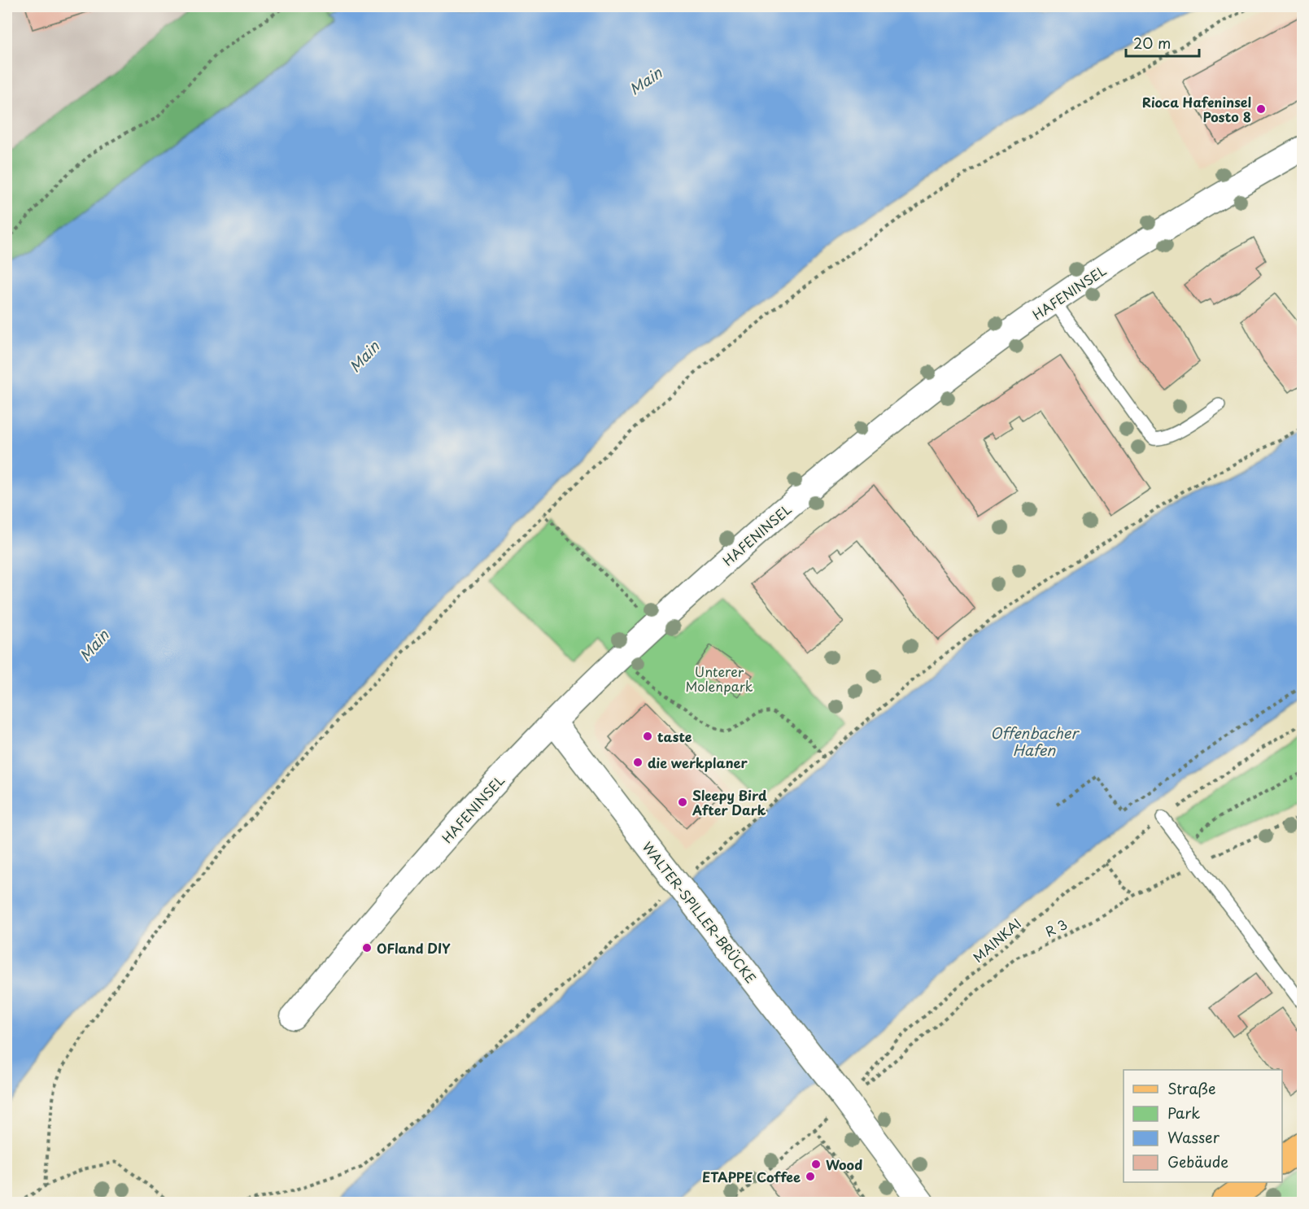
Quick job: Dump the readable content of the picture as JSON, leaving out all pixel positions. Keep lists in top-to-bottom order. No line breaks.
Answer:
{"streets":{"street":["HAFENINSEL","WALTER-SPILLER-BRÜCKE"],"path":["R 3","MAINKAI"]},"crossings":[["HAFENINSEL","WALTER-SPILLER-BRÜCKE"],["WALTER-SPILLER-BRÜCKE","R 3"],["WALTER-SPILLER-BRÜCKE","MAINKAI"],["R 3","MAINKAI"]],"water":["Main","Offenbacher Hafen"],"parks":["Unterer Molenpark"],"places":["Rioca Hafeninsel Posto 8","taste","die werkplaner","Sleepy Bird After Dark","OFland DIY","Wood","ETAPPE Coffee"],"legend":["Straße","Park","Wasser","Gebäude"],"scale_bar":"20 m"}
